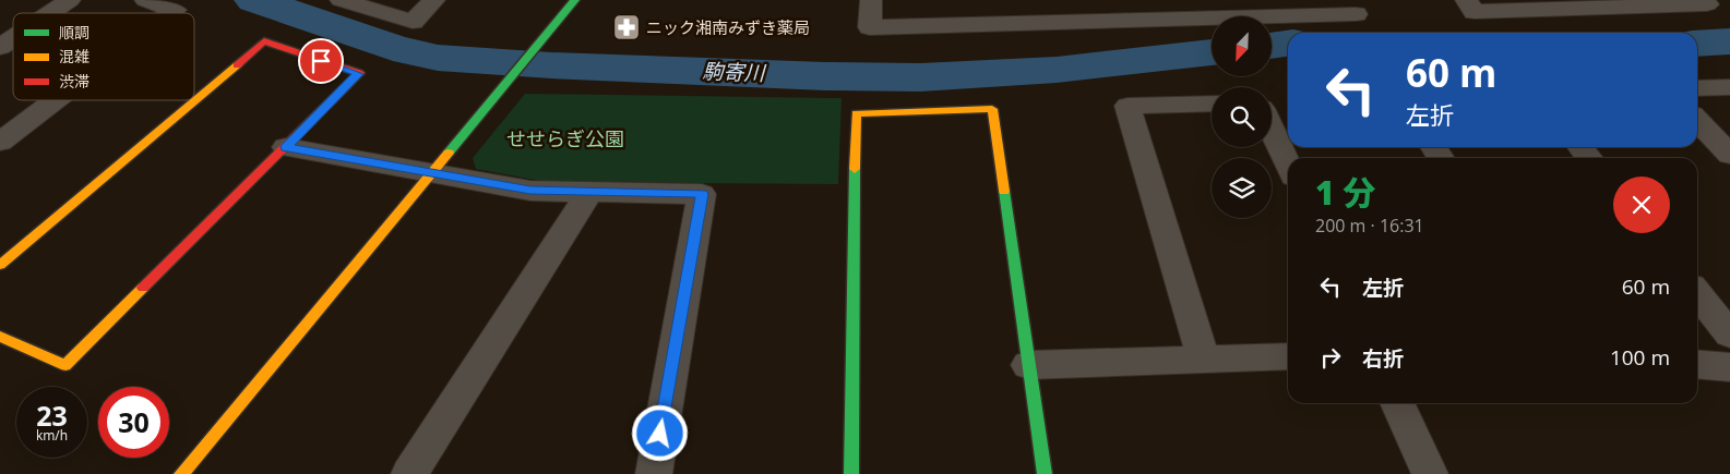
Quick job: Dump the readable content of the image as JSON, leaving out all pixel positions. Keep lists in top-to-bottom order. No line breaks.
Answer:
{"water":["駒寄川"],"parks":["せせらぎ公園"],"places":{"pharmacy":["ニック湘南みずき薬局"]},"legend":["順調","混雑","渋滞"],"north":"bottom left","page":{"turn":["60 m","左折"],"heading":["1 分","200 m · 16:31"],"list":[{"name":"左折","value":"60 m"},{"name":"右折","value":"100 m"}],"speed":"23 km/h","limit":"30"}}
